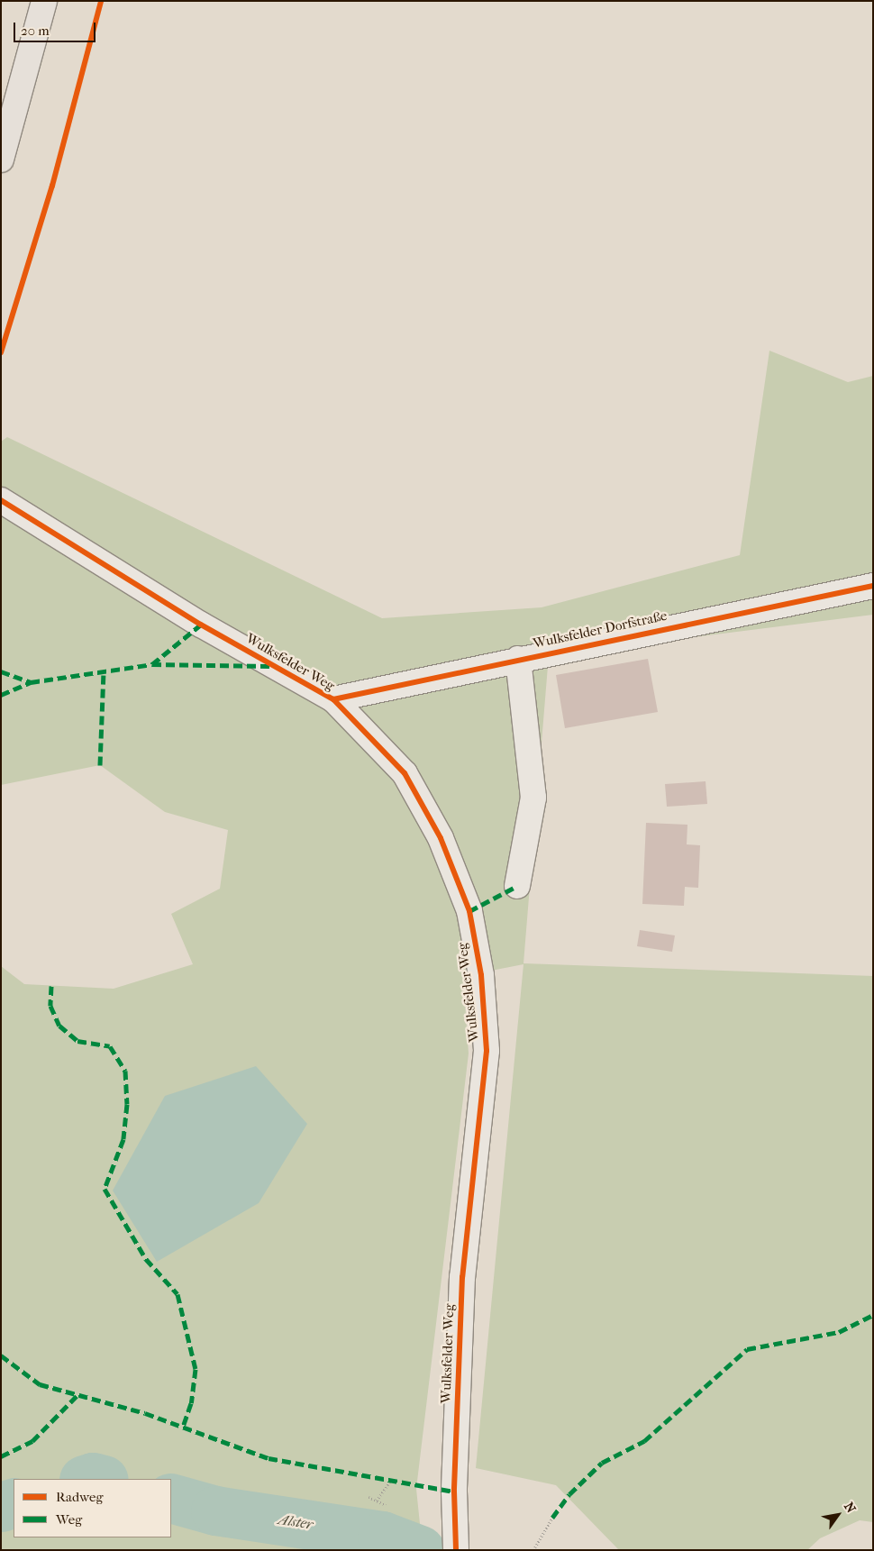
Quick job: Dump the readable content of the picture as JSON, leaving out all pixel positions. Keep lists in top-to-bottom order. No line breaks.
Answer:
{"streets":{"street":["Wulksfelder Dorfstraße","Wulksfelder Weg"]},"crossings":[["Wulksfelder Dorfstraße","Wulksfelder Weg"]],"water":["Alster"],"legend":["Radweg","Weg"],"scale_bar":"20 m","north":"top right"}
